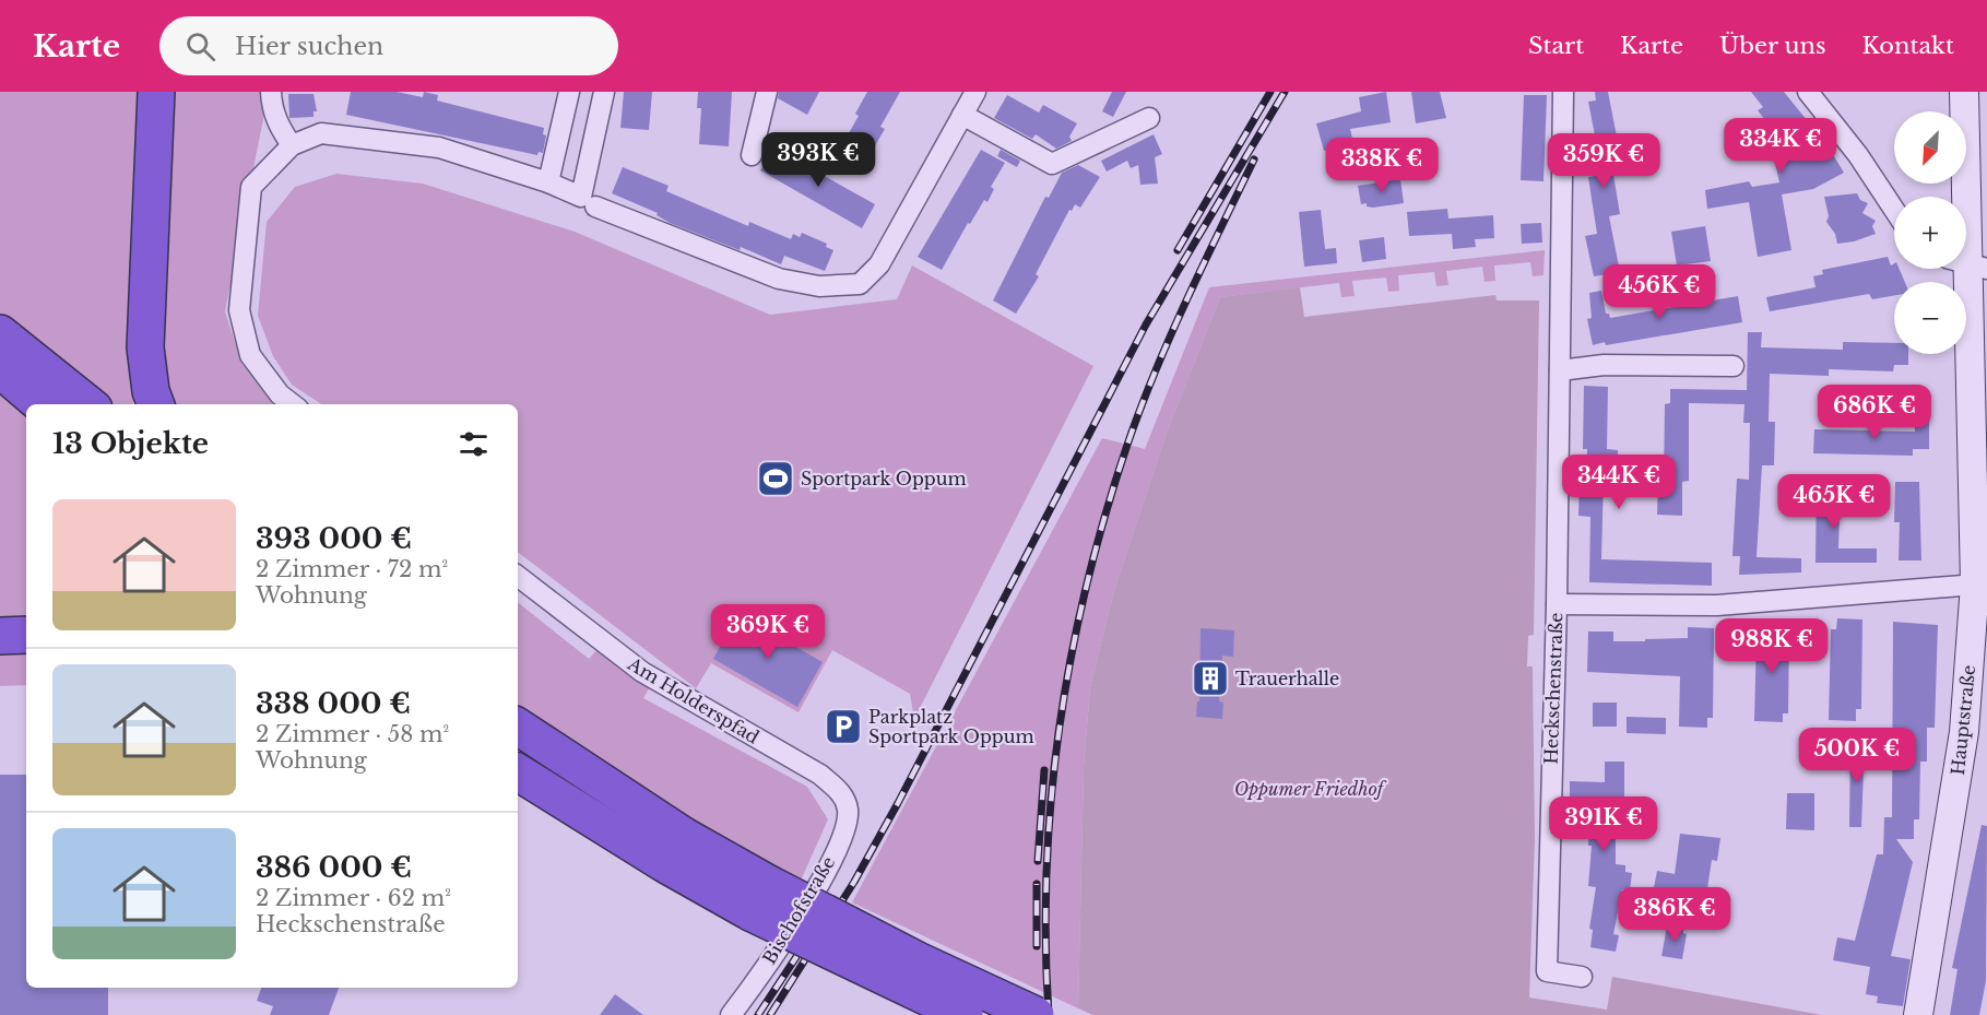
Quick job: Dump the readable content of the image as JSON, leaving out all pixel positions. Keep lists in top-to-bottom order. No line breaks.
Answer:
{"streets":{"main road":["Hauptstraße"],"street":["Heckschenstraße","Am Holderspfad","Bischofstraße"]},"crossings":[["Am Holderspfad","Bischofstraße"]],"parks":["Oppumer Friedhof"],"places":{"sports":["Sportpark Oppum"],"building":["Trauerhalle"],"parking":["Parkplatz Sportpark Oppum"]},"north":"bottom left","page":{"header":"Karte","search":"Hier suchen","nav":["Start","Karte","Über uns","Kontakt"],"map_buttons":["+","−"],"price":["334K €","393K €","359K €","338K €","456K €","686K €","344K €","465K €","369K €","988K €","500K €","391K €","386K €"],"heading":"13 Objekte","list":[{"name":"393 000 €","note":"2 Zimmer · 72 m² · Wohnung"},{"name":"338 000 €","note":"2 Zimmer · 58 m² · Wohnung"},{"name":"386 000 €","note":"2 Zimmer · 62 m² · Heckschenstraße"}]}}
